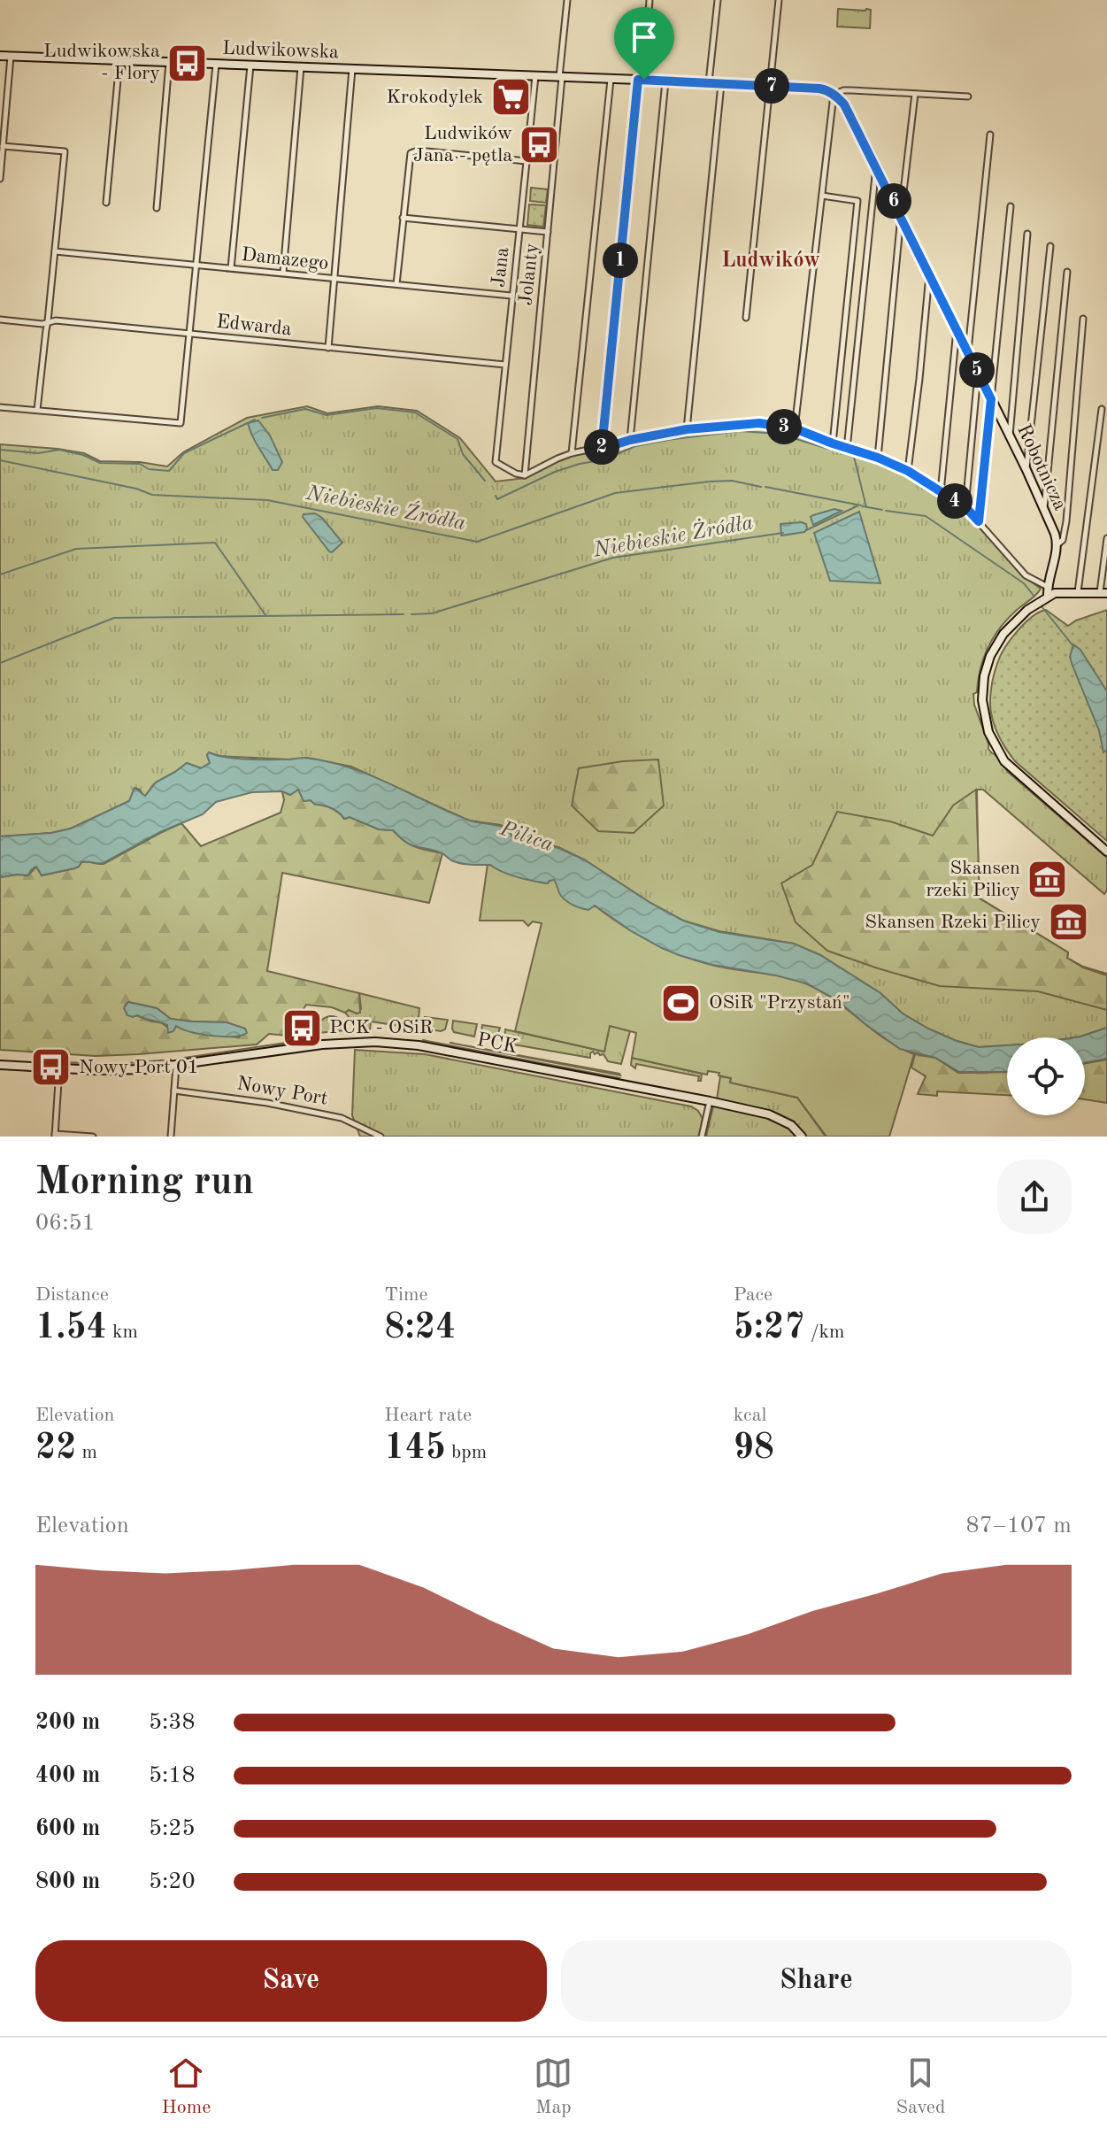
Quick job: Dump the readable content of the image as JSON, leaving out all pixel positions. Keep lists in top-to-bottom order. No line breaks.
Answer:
{"streets":{"street":["Ludwikowska","Damazego","Jana","Jolanty","Edwarda","Robotnicza","PCK","Nowy Port"]},"crossings":[["Ludwikowska","Jana"],["Ludwikowska","Jolanty"],["Ludwikowska","Robotnicza"],["Damazego","Jana"],["Jana","Jolanty"],["Jana","Edwarda"]],"districts":["Ludwików"],"water":["Niebieskie Źródła","Niebieskie Żródła","Pilica"],"places":{"bus stop":["Ludwikowska - Flory","Ludwików Jana - pętla","PCK - OSiR","Nowy Port 01"],"supermarket":["Krokodylek"],"museum":["Skansen rzeki Pilicy","Skansen Rzeki Pilicy"],"sports":["OSiR \"Przystań\""]},"page":{"pins":["7","6","1","5","3","2","4"],"heading":["Morning run","06:51"],"stats":[["Distance","1.54 km"],["Time","8:24"],["Pace","5:27 /km"],["Elevation","22 m"],["Heart rate","145 bpm"],["kcal","98"]],"chart":["Elevation","87–107 m"],"list":[{"name":"200 m","note":"5:38"},{"name":"400 m","note":"5:18"},{"name":"600 m","note":"5:25"},{"name":"800 m","note":"5:20"}],"buttons":["Save","Share"],"tabs":["Home","Map","Saved"]}}
